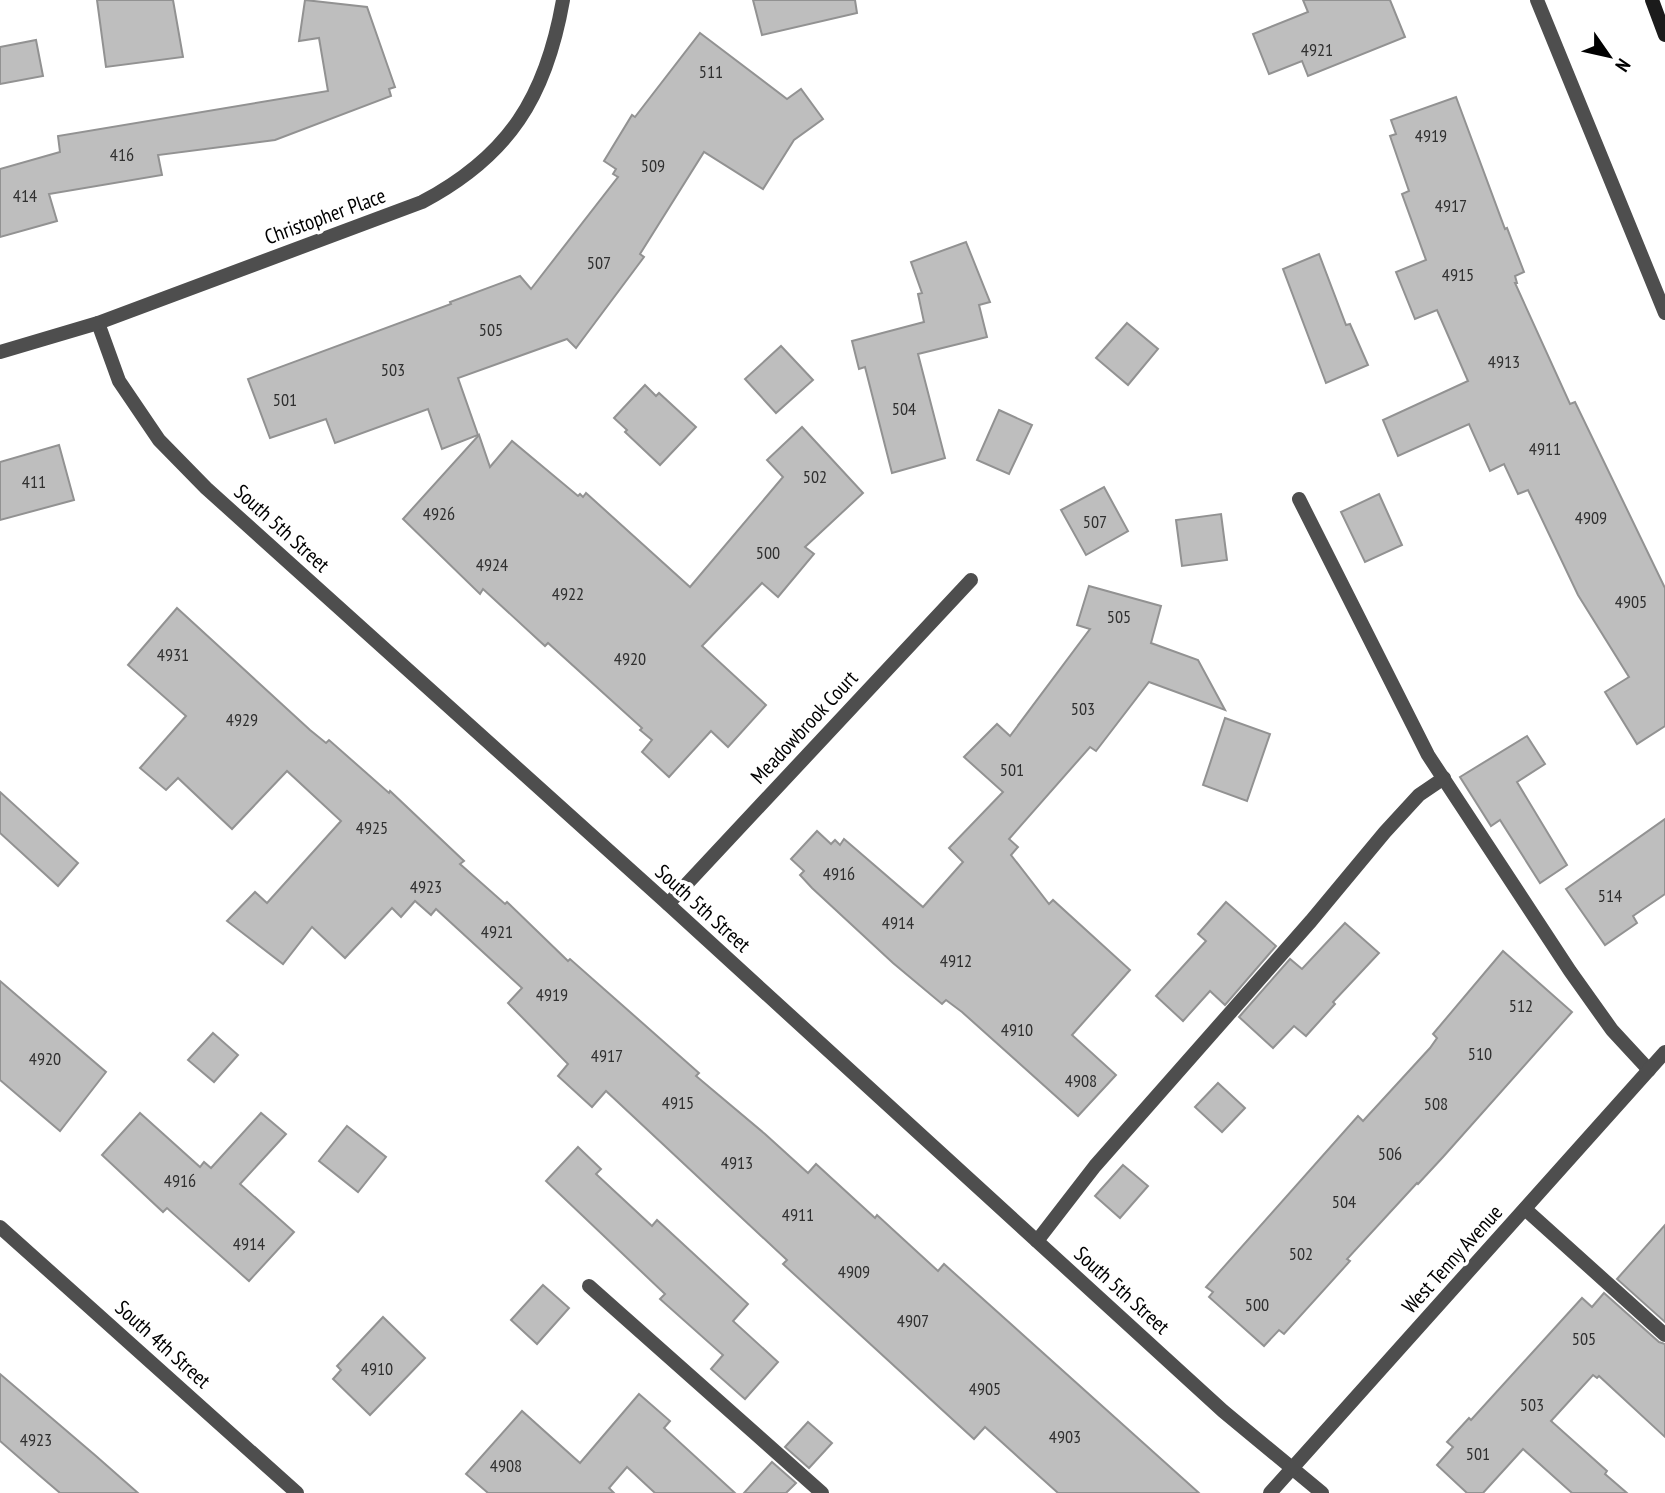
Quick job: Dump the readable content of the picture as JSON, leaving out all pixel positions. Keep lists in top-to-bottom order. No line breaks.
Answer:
{"streets":{"street":["Christopher Place","South 5th Street","Meadowbrook Court","West Tenny Avenue","South 4th Street"]},"crossings":[["Christopher Place","South 5th Street"],["South 5th Street","Meadowbrook Court"],["South 5th Street","West Tenny Avenue"]],"house_numbers":["4921","511","4919","416","509","414","4917","507","4915","505","4913","503","501","504","4911","502","411","4926","4909","507","500","4924","4922","4905","505","4931","4920","503","4929","501","4925","4916","4923","514","4914","4921","4912","4919","512","4910","510","4917","4920","4908","4915","508","506","4913","4916","504","4911","4914","502","4909","500","4907","505","4910","4905","503","4903","4923","501","4908"],"north":"bottom right"}
